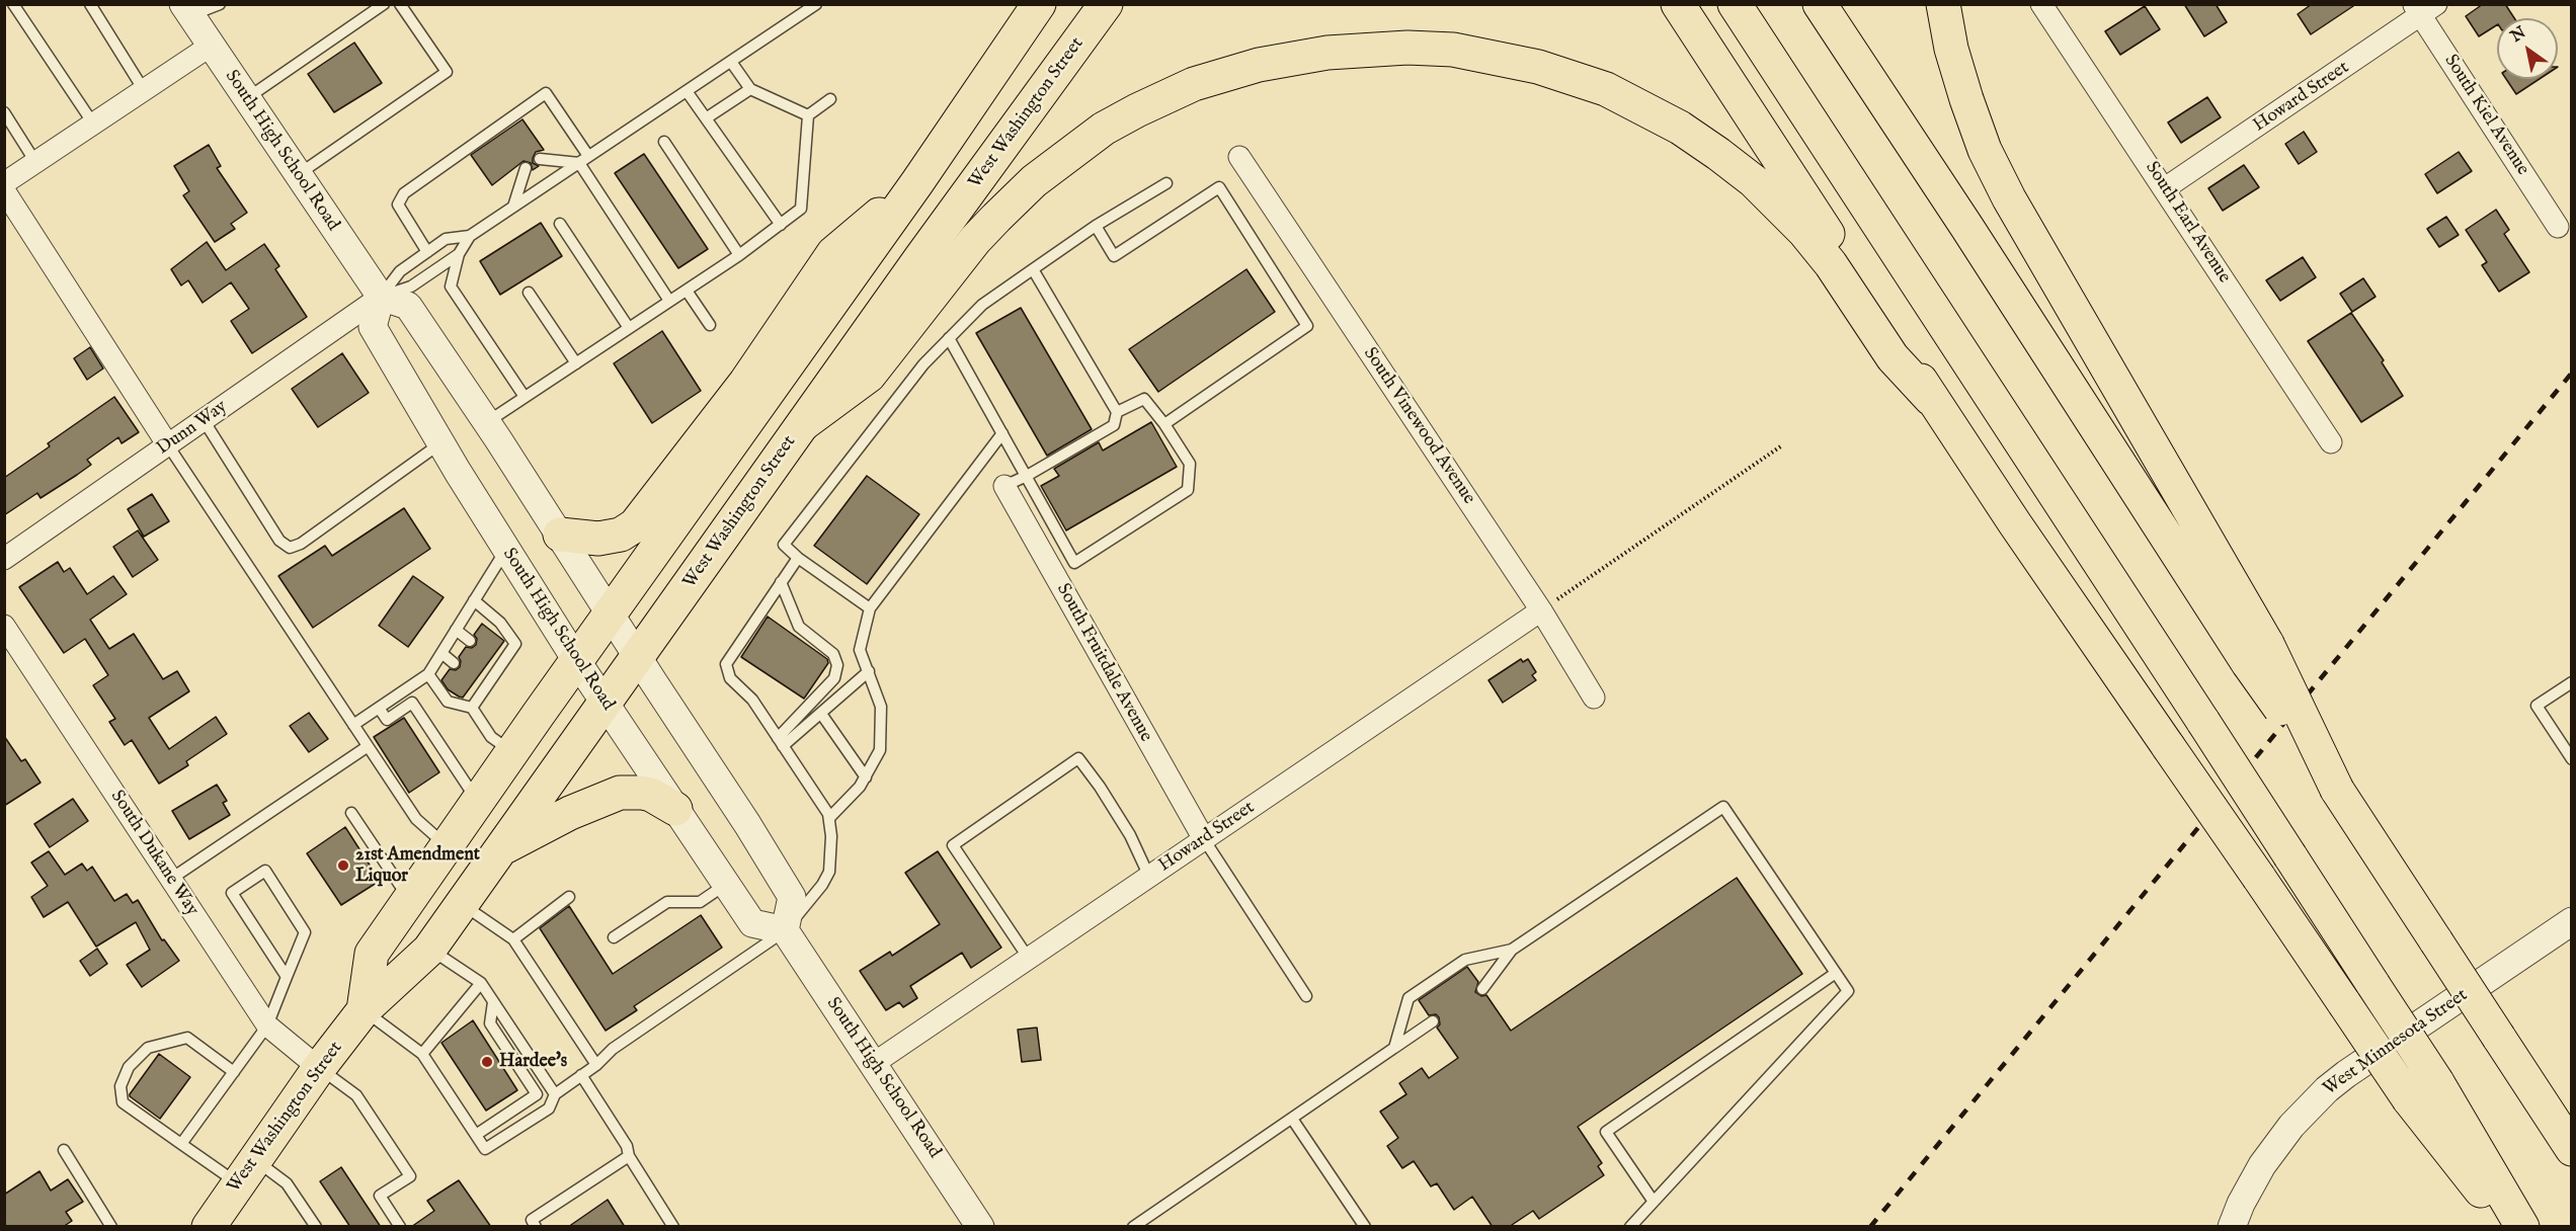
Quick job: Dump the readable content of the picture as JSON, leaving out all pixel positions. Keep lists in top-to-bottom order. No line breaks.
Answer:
{"streets":{"main road":["West Washington Street"],"street":["Howard Street","South Kiel Avenue","South High School Road","South Earl Avenue","South Vinewood Avenue","Dunn Way","South Fruitdale Avenue","South Dukane Way","West Minnesota Street"]},"crossings":[["Howard Street","South Kiel Avenue"],["Howard Street","South High School Road"],["Howard Street","South Earl Avenue"],["Howard Street","South Vinewood Avenue"],["Howard Street","South Fruitdale Avenue"],["West Washington Street","South High School Road"],["West Washington Street","South Dukane Way"],["South High School Road","Dunn Way"]],"places":["21st Amendment Liquor","Hardee's"],"north":"top left"}
